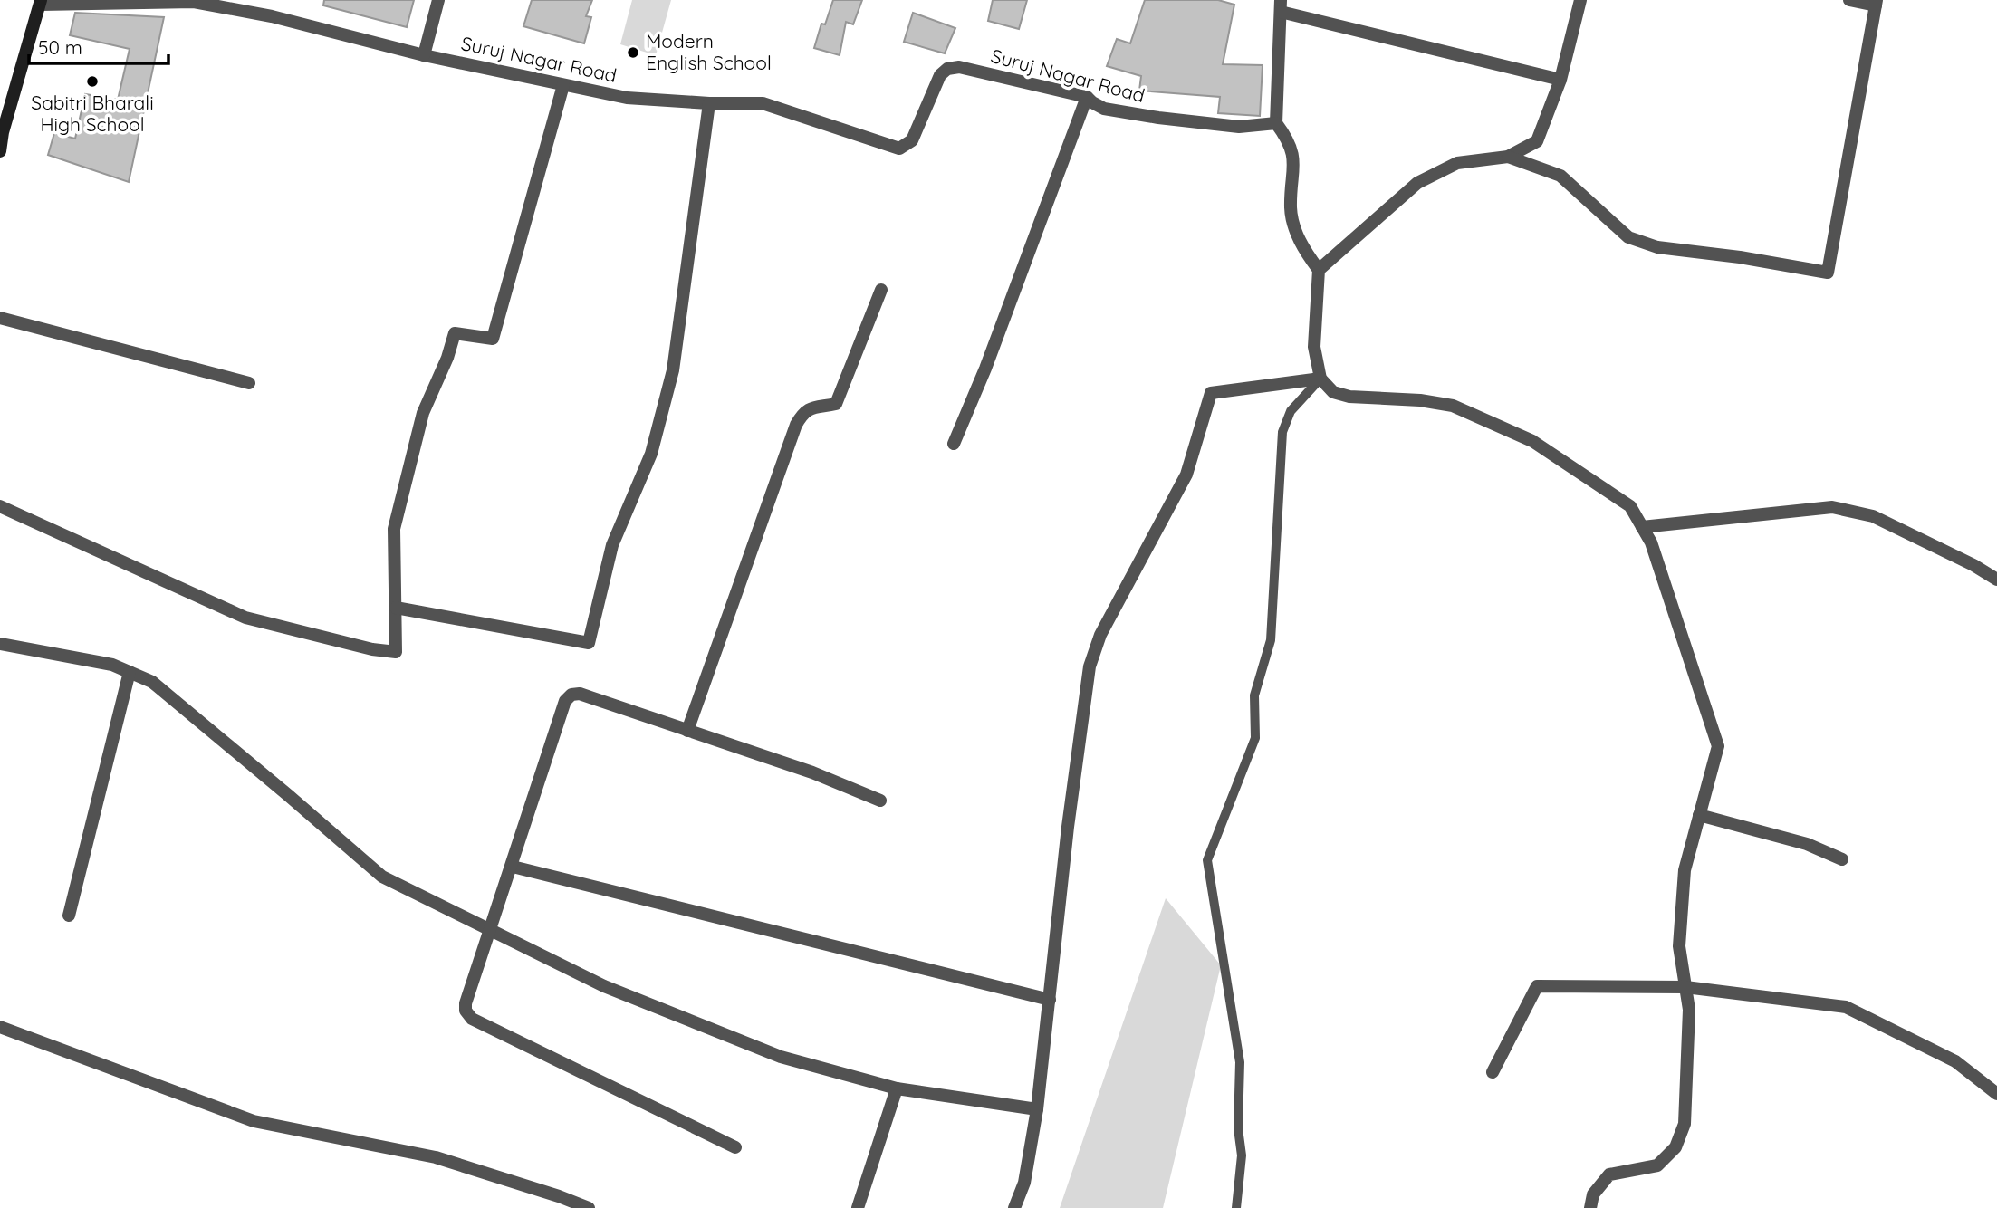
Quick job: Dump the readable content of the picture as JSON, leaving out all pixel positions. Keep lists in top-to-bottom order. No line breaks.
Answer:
{"streets":{"street":["Suruj Nagar Road"]},"places":["Modern English School","Sabitri Bharali High School"],"scale_bar":"50 m"}
